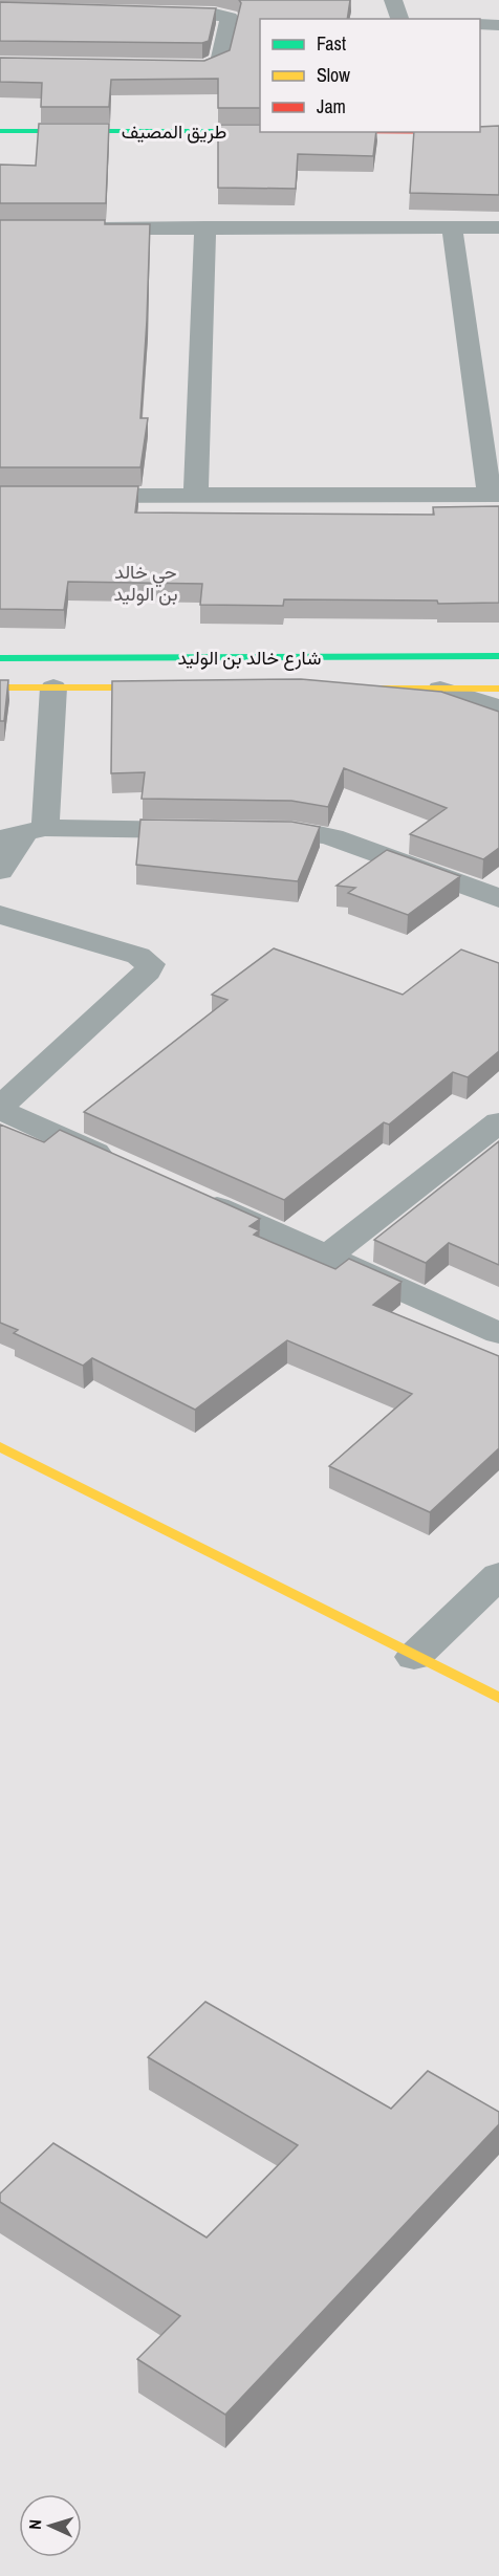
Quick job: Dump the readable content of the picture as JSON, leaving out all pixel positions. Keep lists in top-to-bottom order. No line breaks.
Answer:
{"streets":{"street":["طريق المصيف","شارع خالد بن الوليد"]},"districts":["حي خالد بن الوليد"],"legend":["Fast","Slow","Jam"],"north":"left"}
